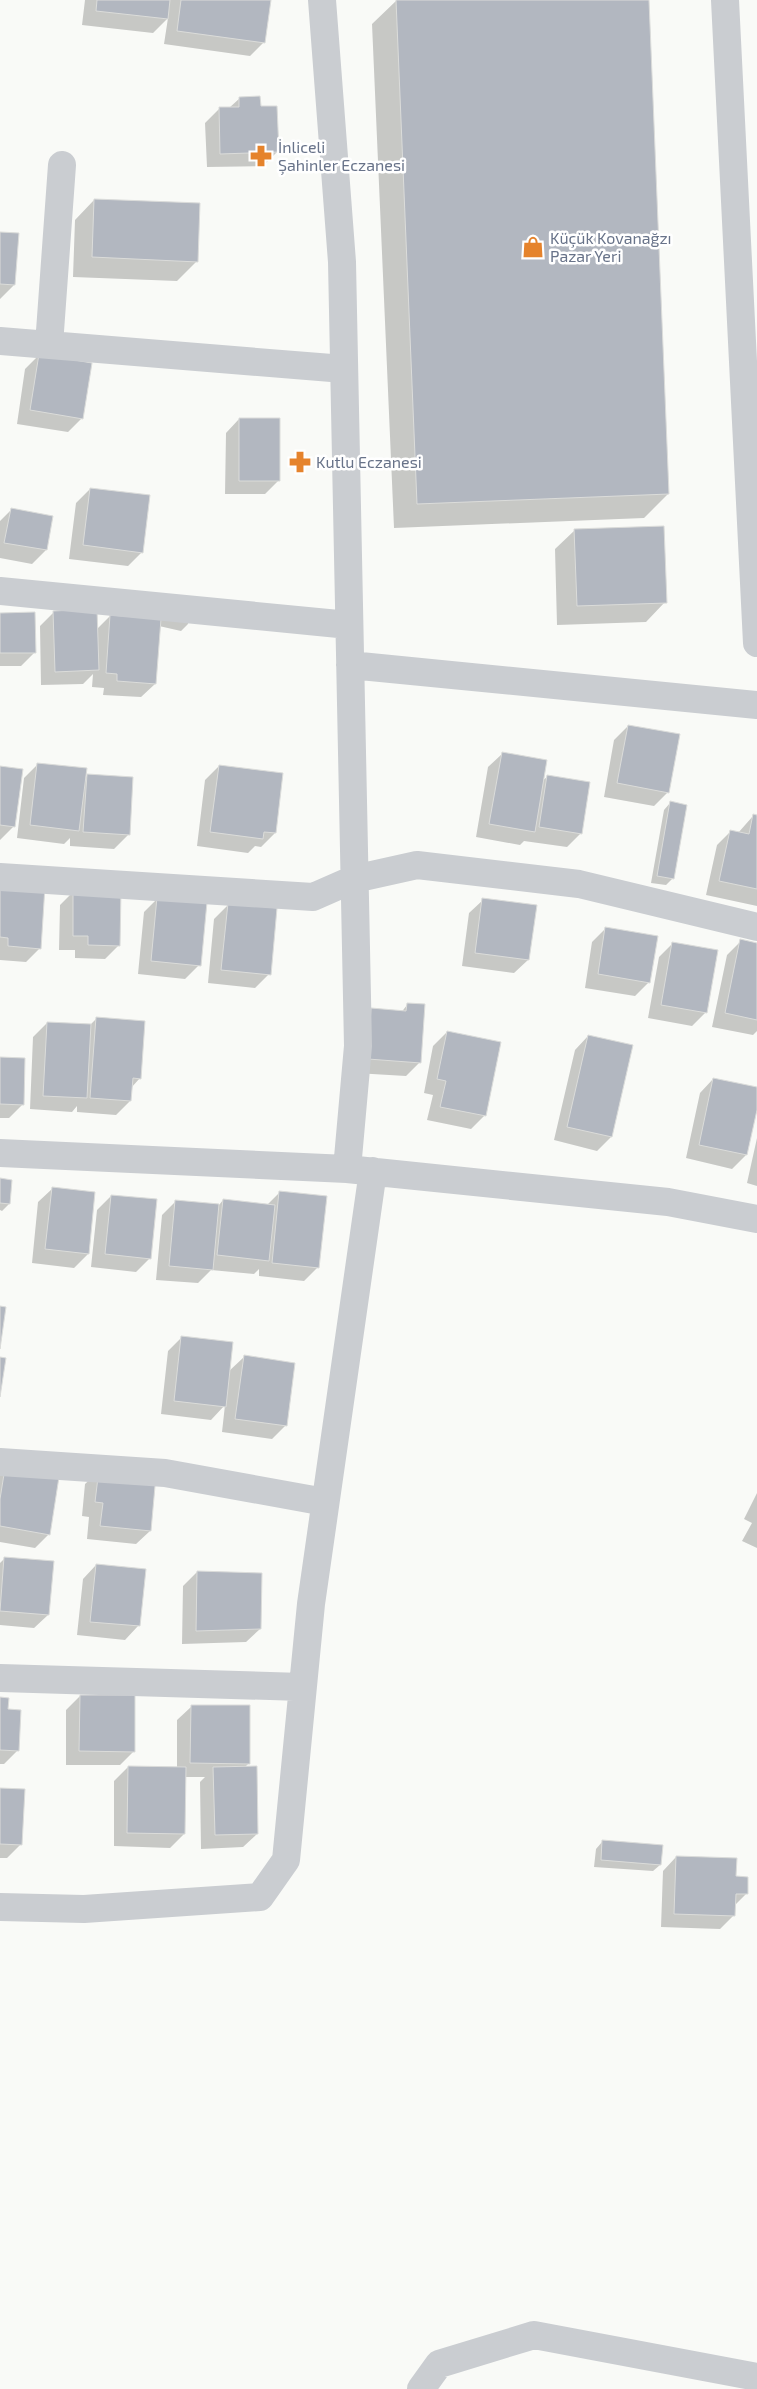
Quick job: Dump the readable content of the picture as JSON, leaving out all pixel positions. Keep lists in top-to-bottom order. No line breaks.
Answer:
{"places":{"pharmacy":["İnliceli Şahinler Eczanesi","Kutlu Eczanesi"],"shop":["Küçük Kovanağzı Pazar Yeri"]}}
